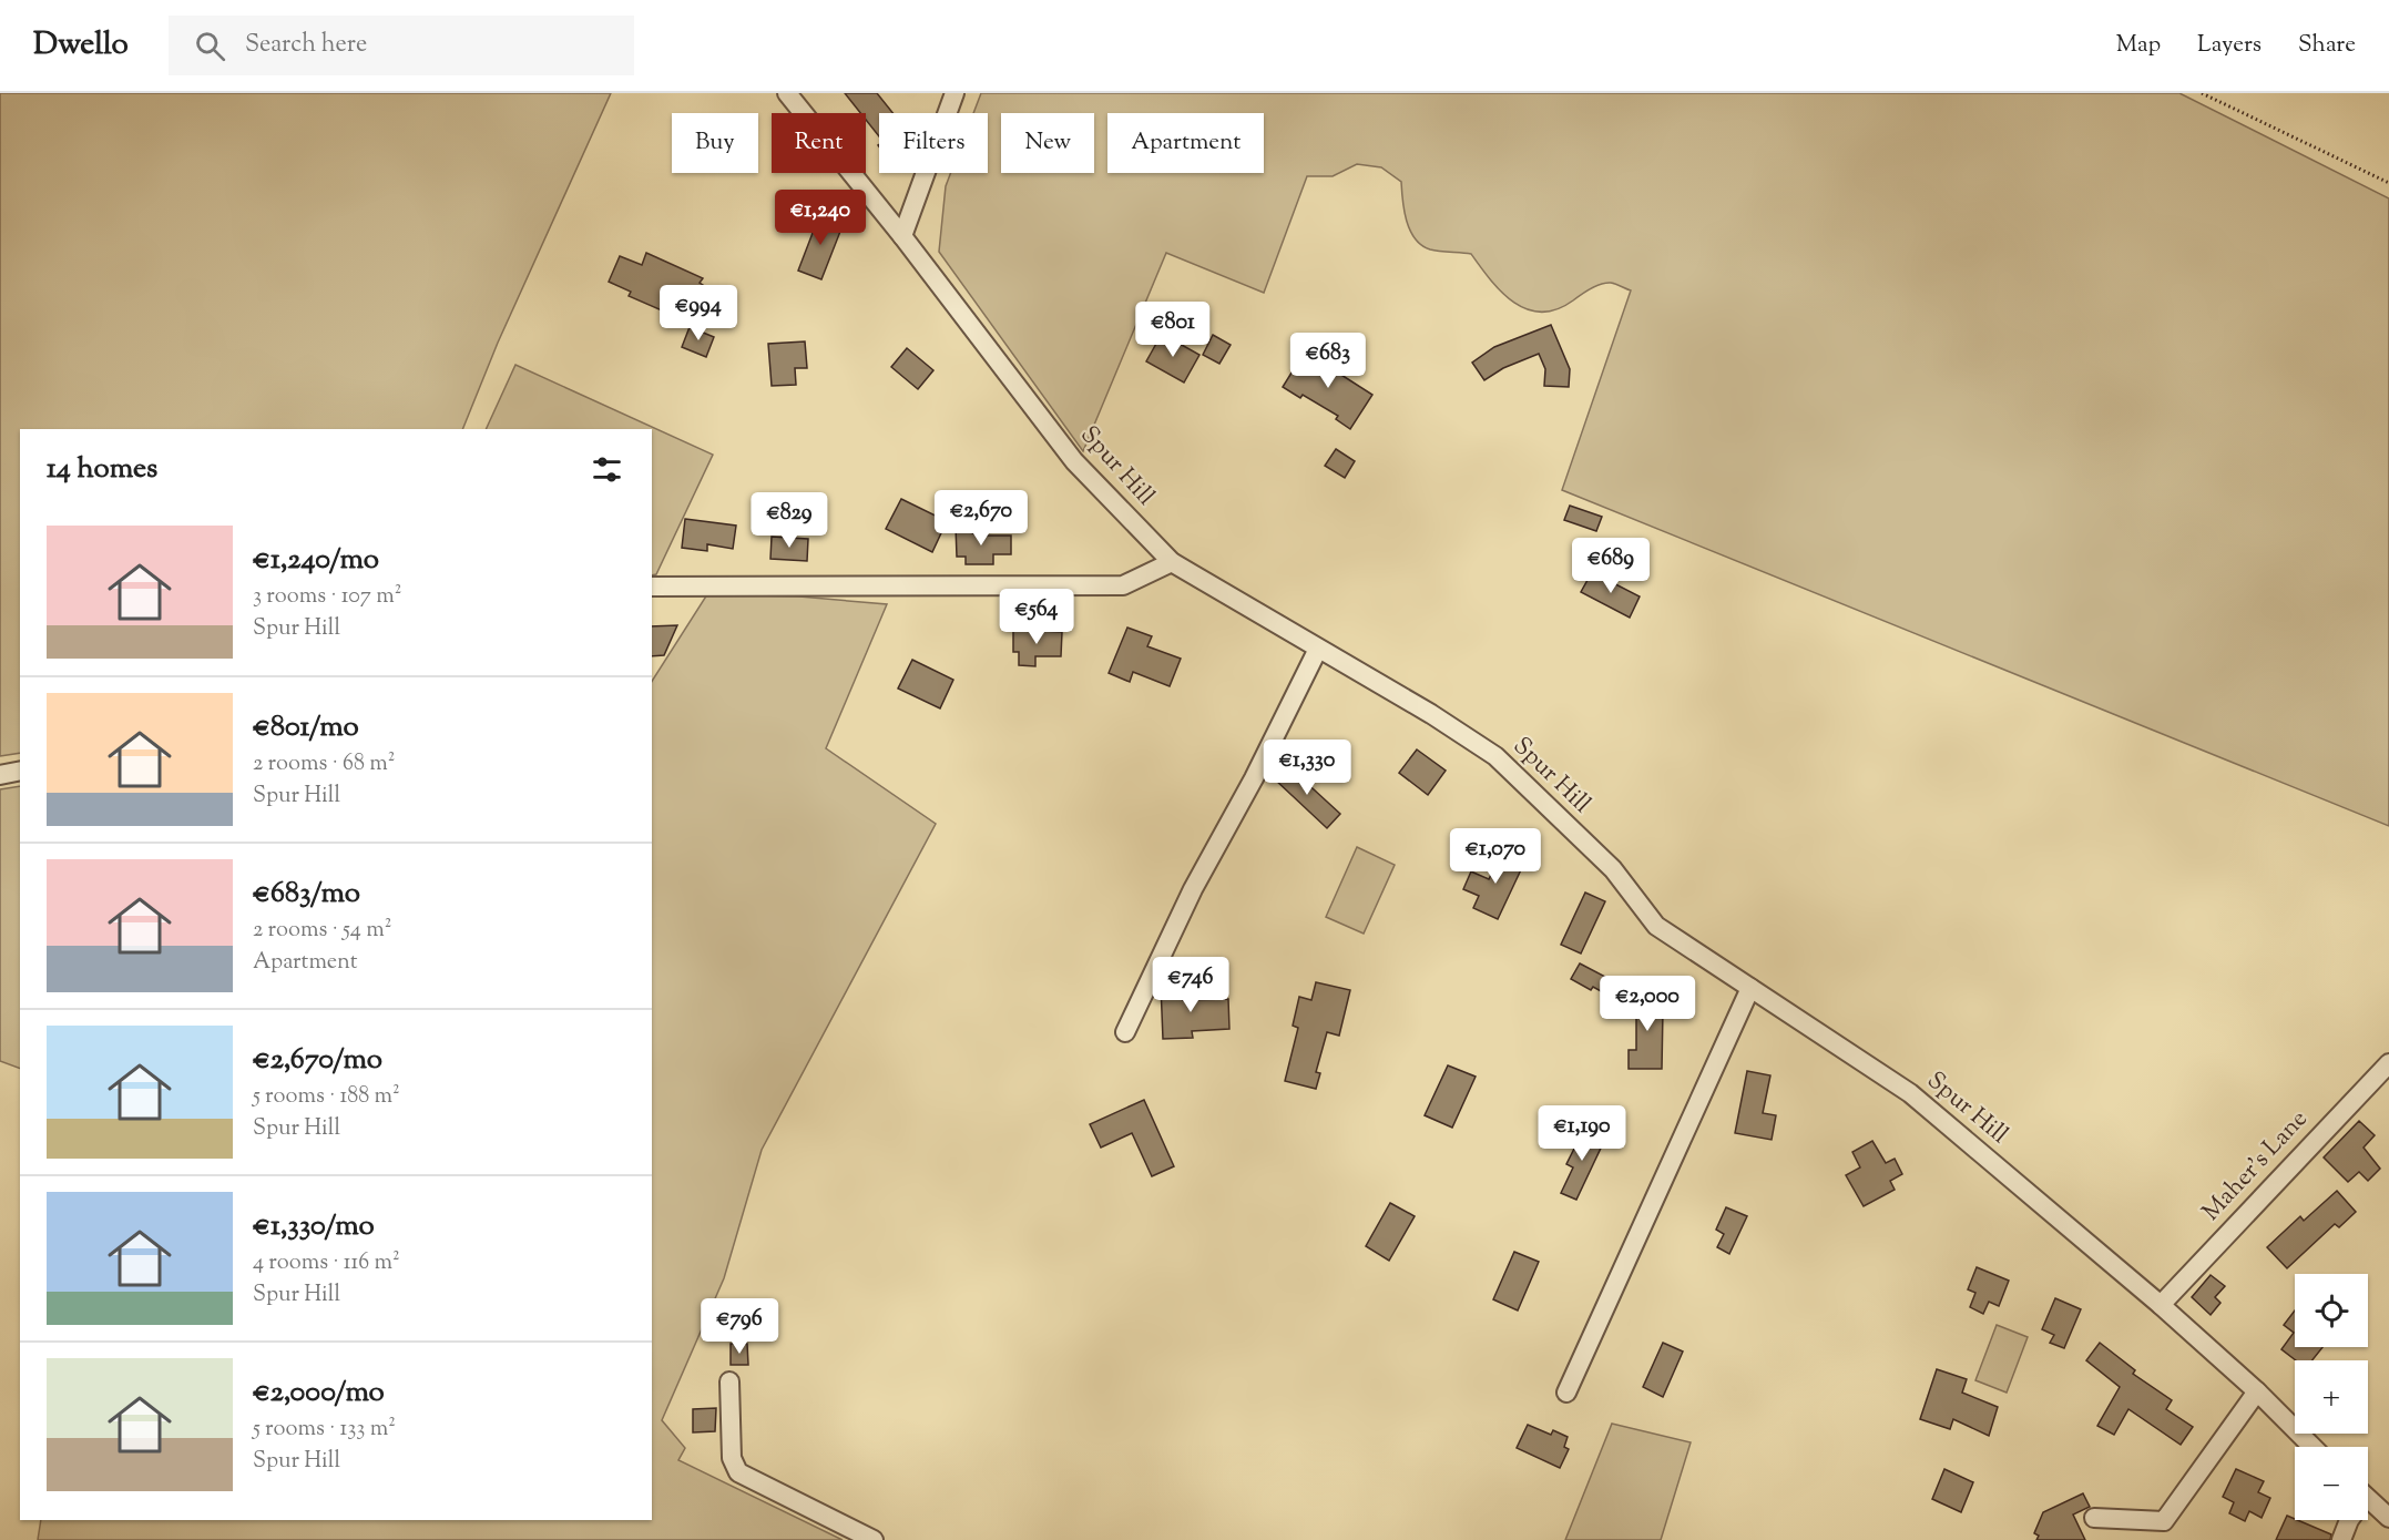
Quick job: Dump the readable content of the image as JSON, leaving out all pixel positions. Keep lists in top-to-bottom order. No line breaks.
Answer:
{"streets":{"street":["Spur Hill","Maher's Lane"]},"crossings":[["Spur Hill","Maher's Lane"]],"page":{"header":"Dwello","search":"Search here","nav":["Map","Layers","Share"],"chip":["Buy","Rent","Filters","New","Apartment"],"price":["€1,240","€994","€801","€683","€2,670","€829","€689","€564","€1,330","€1,070","€746","€2,000","€1,190","€796"],"heading":"14 homes","list":[{"name":"€1,240/mo","note":"3 rooms · 107 m² · Spur Hill"},{"name":"€801/mo","note":"2 rooms · 68 m² · Spur Hill"},{"name":"€683/mo","note":"2 rooms · 54 m² · Apartment"},{"name":"€2,670/mo","note":"5 rooms · 188 m² · Spur Hill"},{"name":"€1,330/mo","note":"4 rooms · 116 m² · Spur Hill"},{"name":"€2,000/mo","note":"5 rooms · 133 m² · Spur Hill"}],"map_buttons":["+","−"]}}
